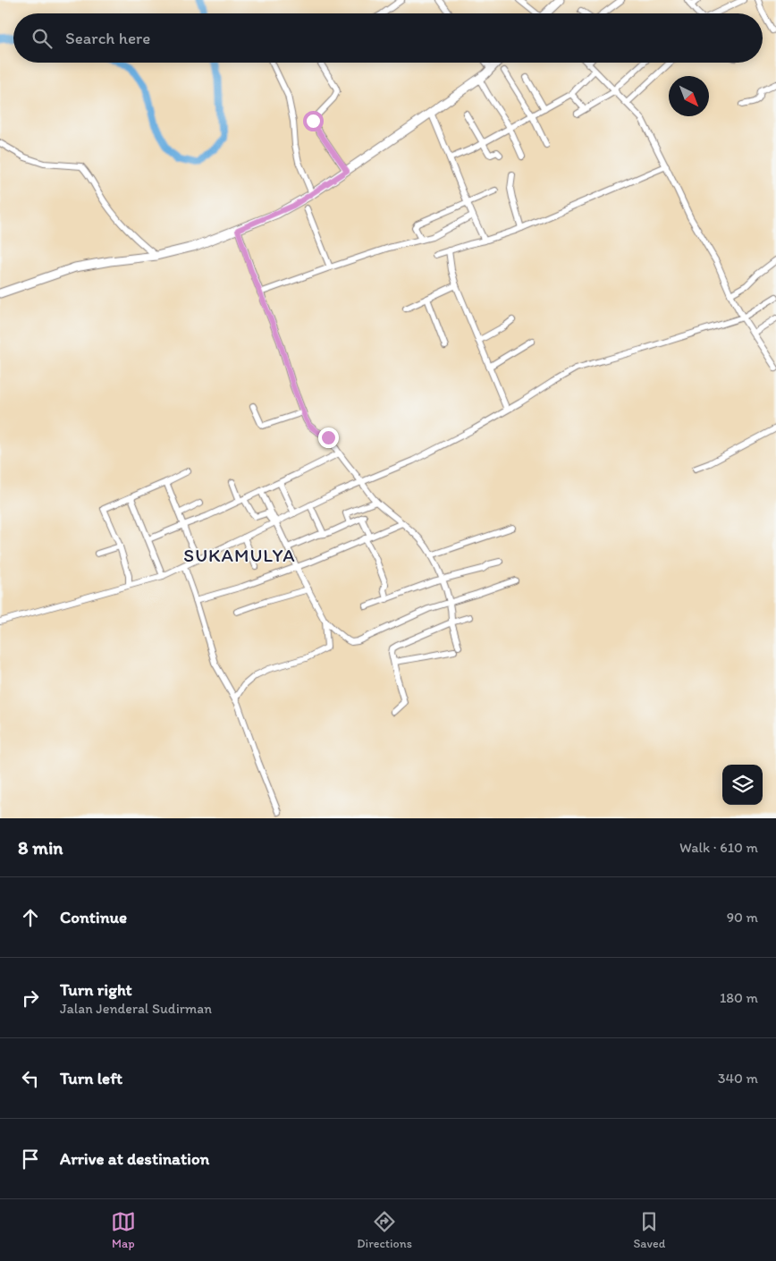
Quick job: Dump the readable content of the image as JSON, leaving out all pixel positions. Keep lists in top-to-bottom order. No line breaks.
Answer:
{"districts":["SUKAMULYA"],"north":"bottom right","page":{"search":"Search here","heading":["8 min","Walk · 610 m"],"list":[["Continue","90 m"],["Turn right","Jalan Jenderal Sudirman","180 m"],["Turn left","340 m"],"Arrive at destination"],"nav":["Map","Directions","Saved"]}}
